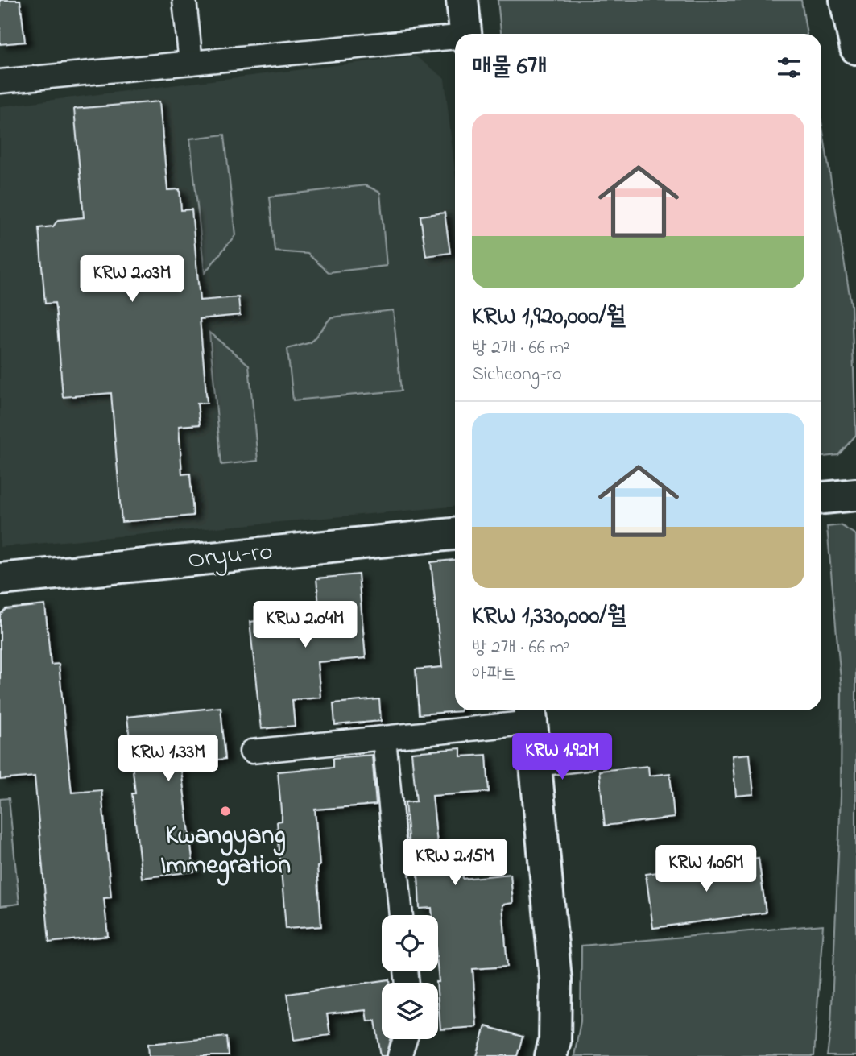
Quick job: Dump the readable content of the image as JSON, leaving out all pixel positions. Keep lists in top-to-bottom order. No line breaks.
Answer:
{"streets":{"street":["Oryu-ro"]},"places":["Kwangyang Immegration"],"page":{"heading":"매물 6개","list":[{"name":"KRW 1,920,000/월","note":"방 2개 · 66 m² · Sicheong-ro"},{"name":"KRW 1,330,000/월","note":"방 2개 · 66 m² · 아파트"}],"price":["KRW 2.03M","KRW 2.04M","KRW 1.92M","KRW 1.33M","KRW 2.15M","KRW 1.06M"]}}
